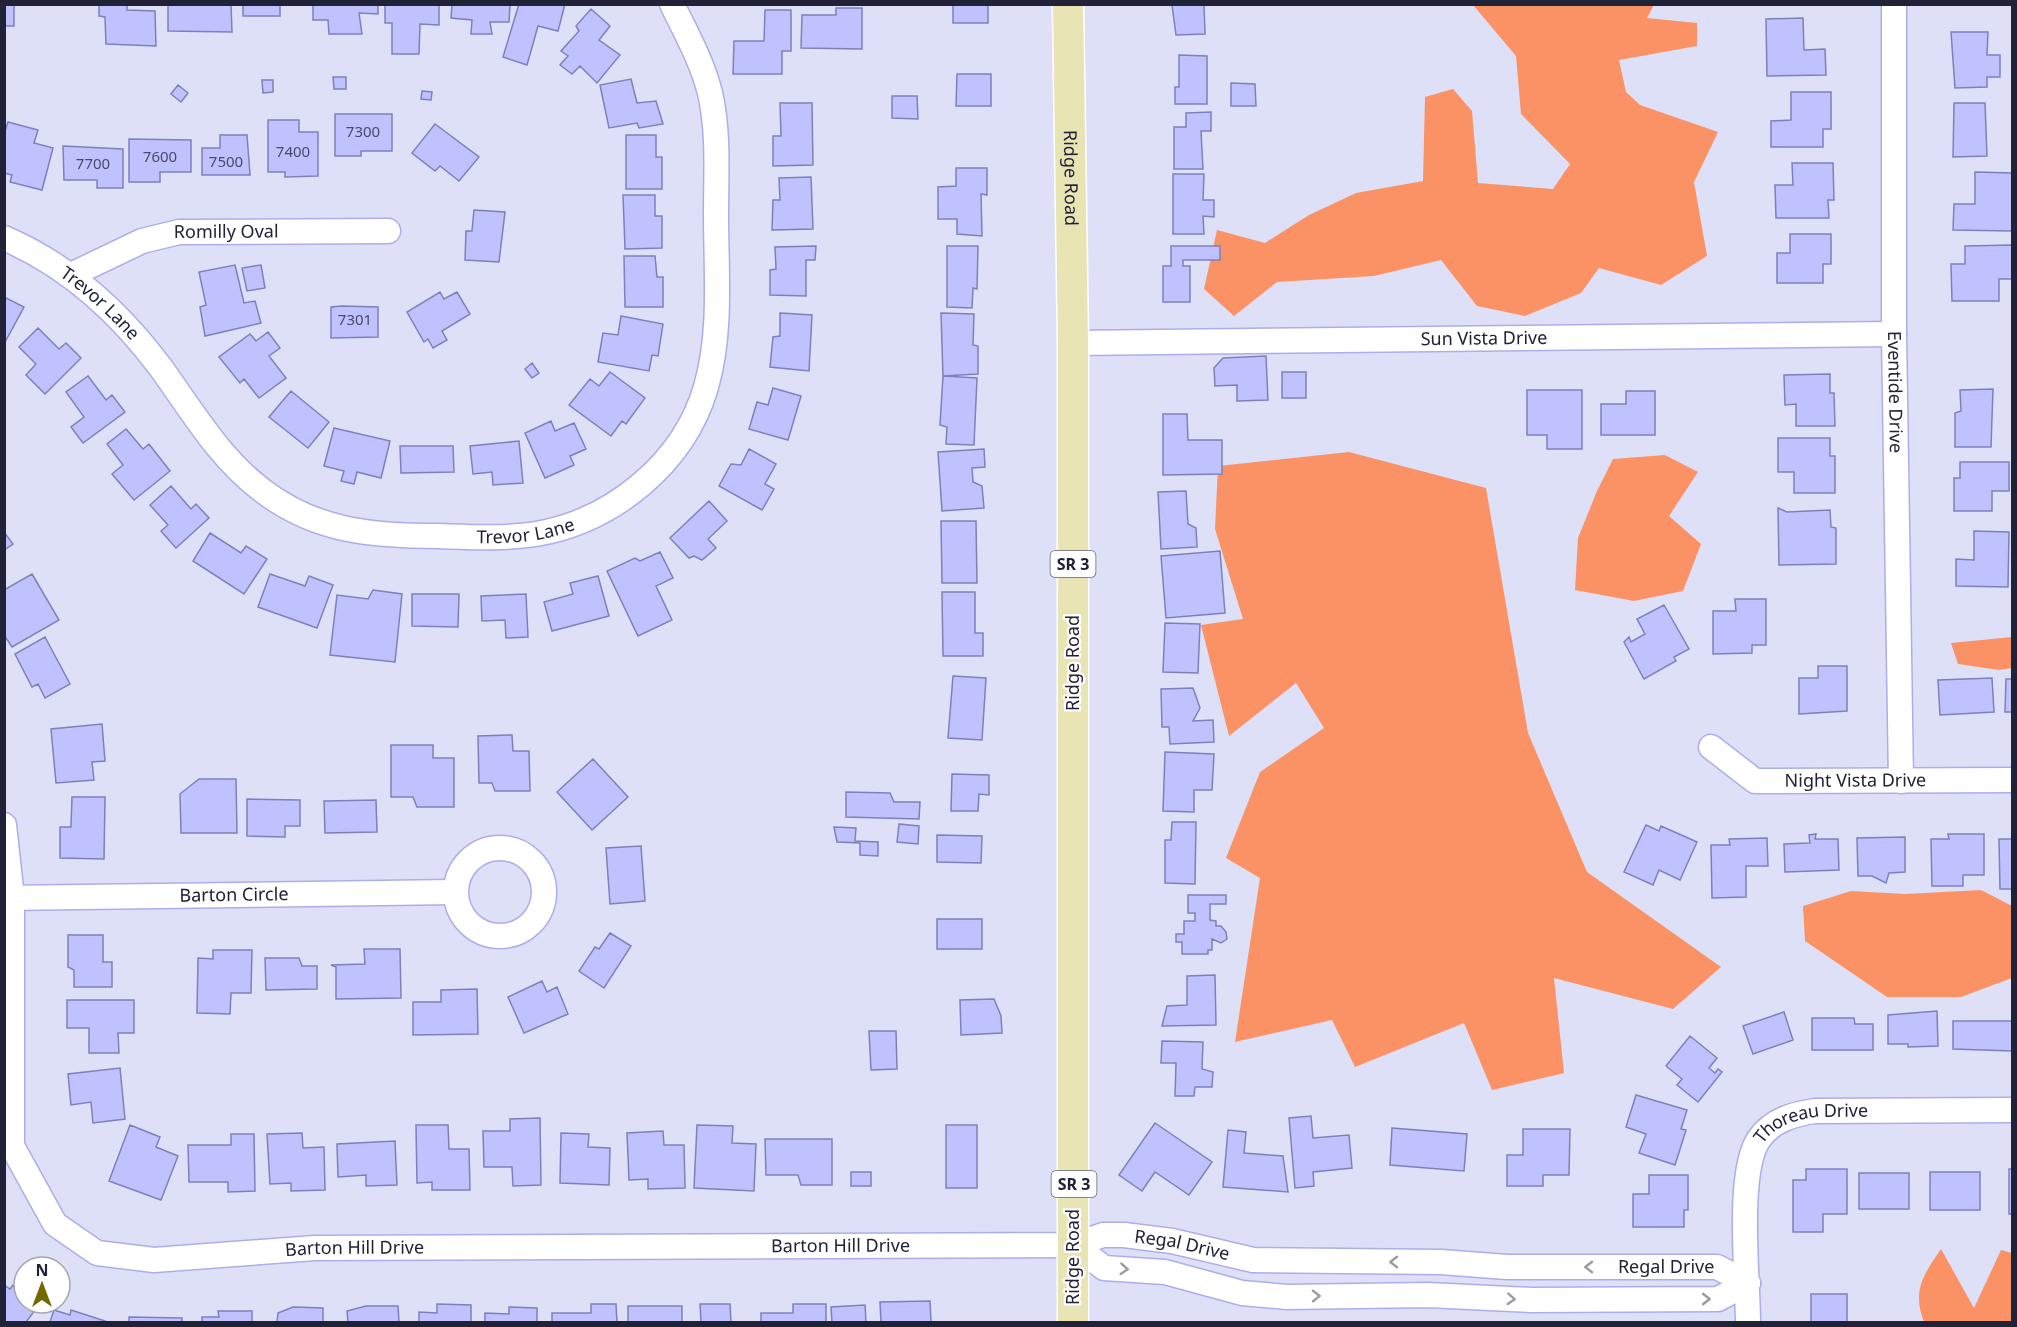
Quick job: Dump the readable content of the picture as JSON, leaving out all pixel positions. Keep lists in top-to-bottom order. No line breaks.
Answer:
{"streets":{"main road":["Ridge Road","SR 3"],"street":["Romilly Oval","Trevor Lane","Sun Vista Drive","Eventide Drive","Night Vista Drive","Barton Circle","Thoreau Drive","Barton Hill Drive","Regal Drive"]},"crossings":[["Ridge Road","Sun Vista Drive"],["Ridge Road","Barton Hill Drive"],["Ridge Road","Regal Drive"],["Romilly Oval","Trevor Lane"],["Sun Vista Drive","Eventide Drive"],["Eventide Drive","Night Vista Drive"],["Barton Circle","Barton Hill Drive"],["Thoreau Drive","Regal Drive"],["Barton Hill Drive","Regal Drive"]],"house_numbers":["7300","7400","7600","7500","7700","7301"],"north":"top"}
